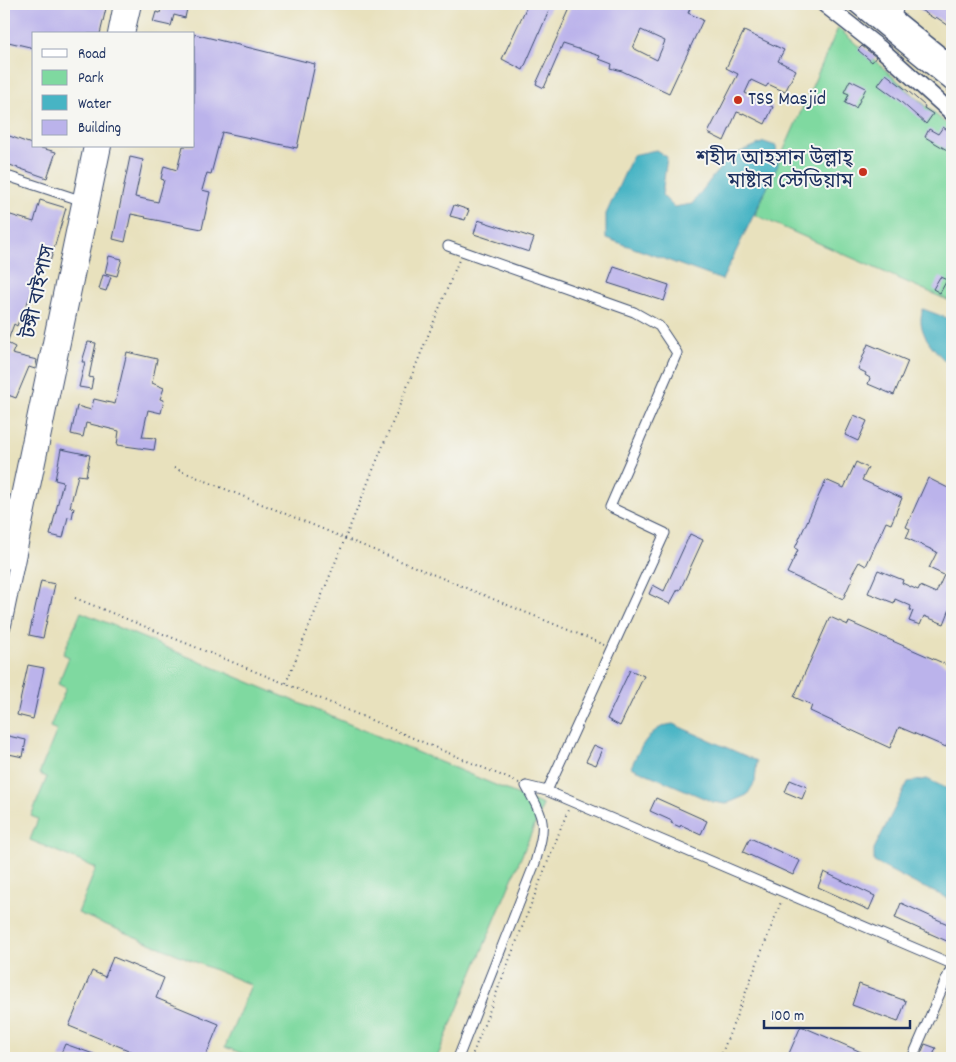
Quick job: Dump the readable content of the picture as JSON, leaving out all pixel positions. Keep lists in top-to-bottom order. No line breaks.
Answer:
{"streets":{"main road":["টঙ্গী বাইপাস"]},"places":["TSS Masjid","শহীদ আহসান উল্লাহ্‌ মাষ্টার স্টেডিয়াম"],"legend":["Road","Park","Water","Building"],"scale_bar":"100 m"}
